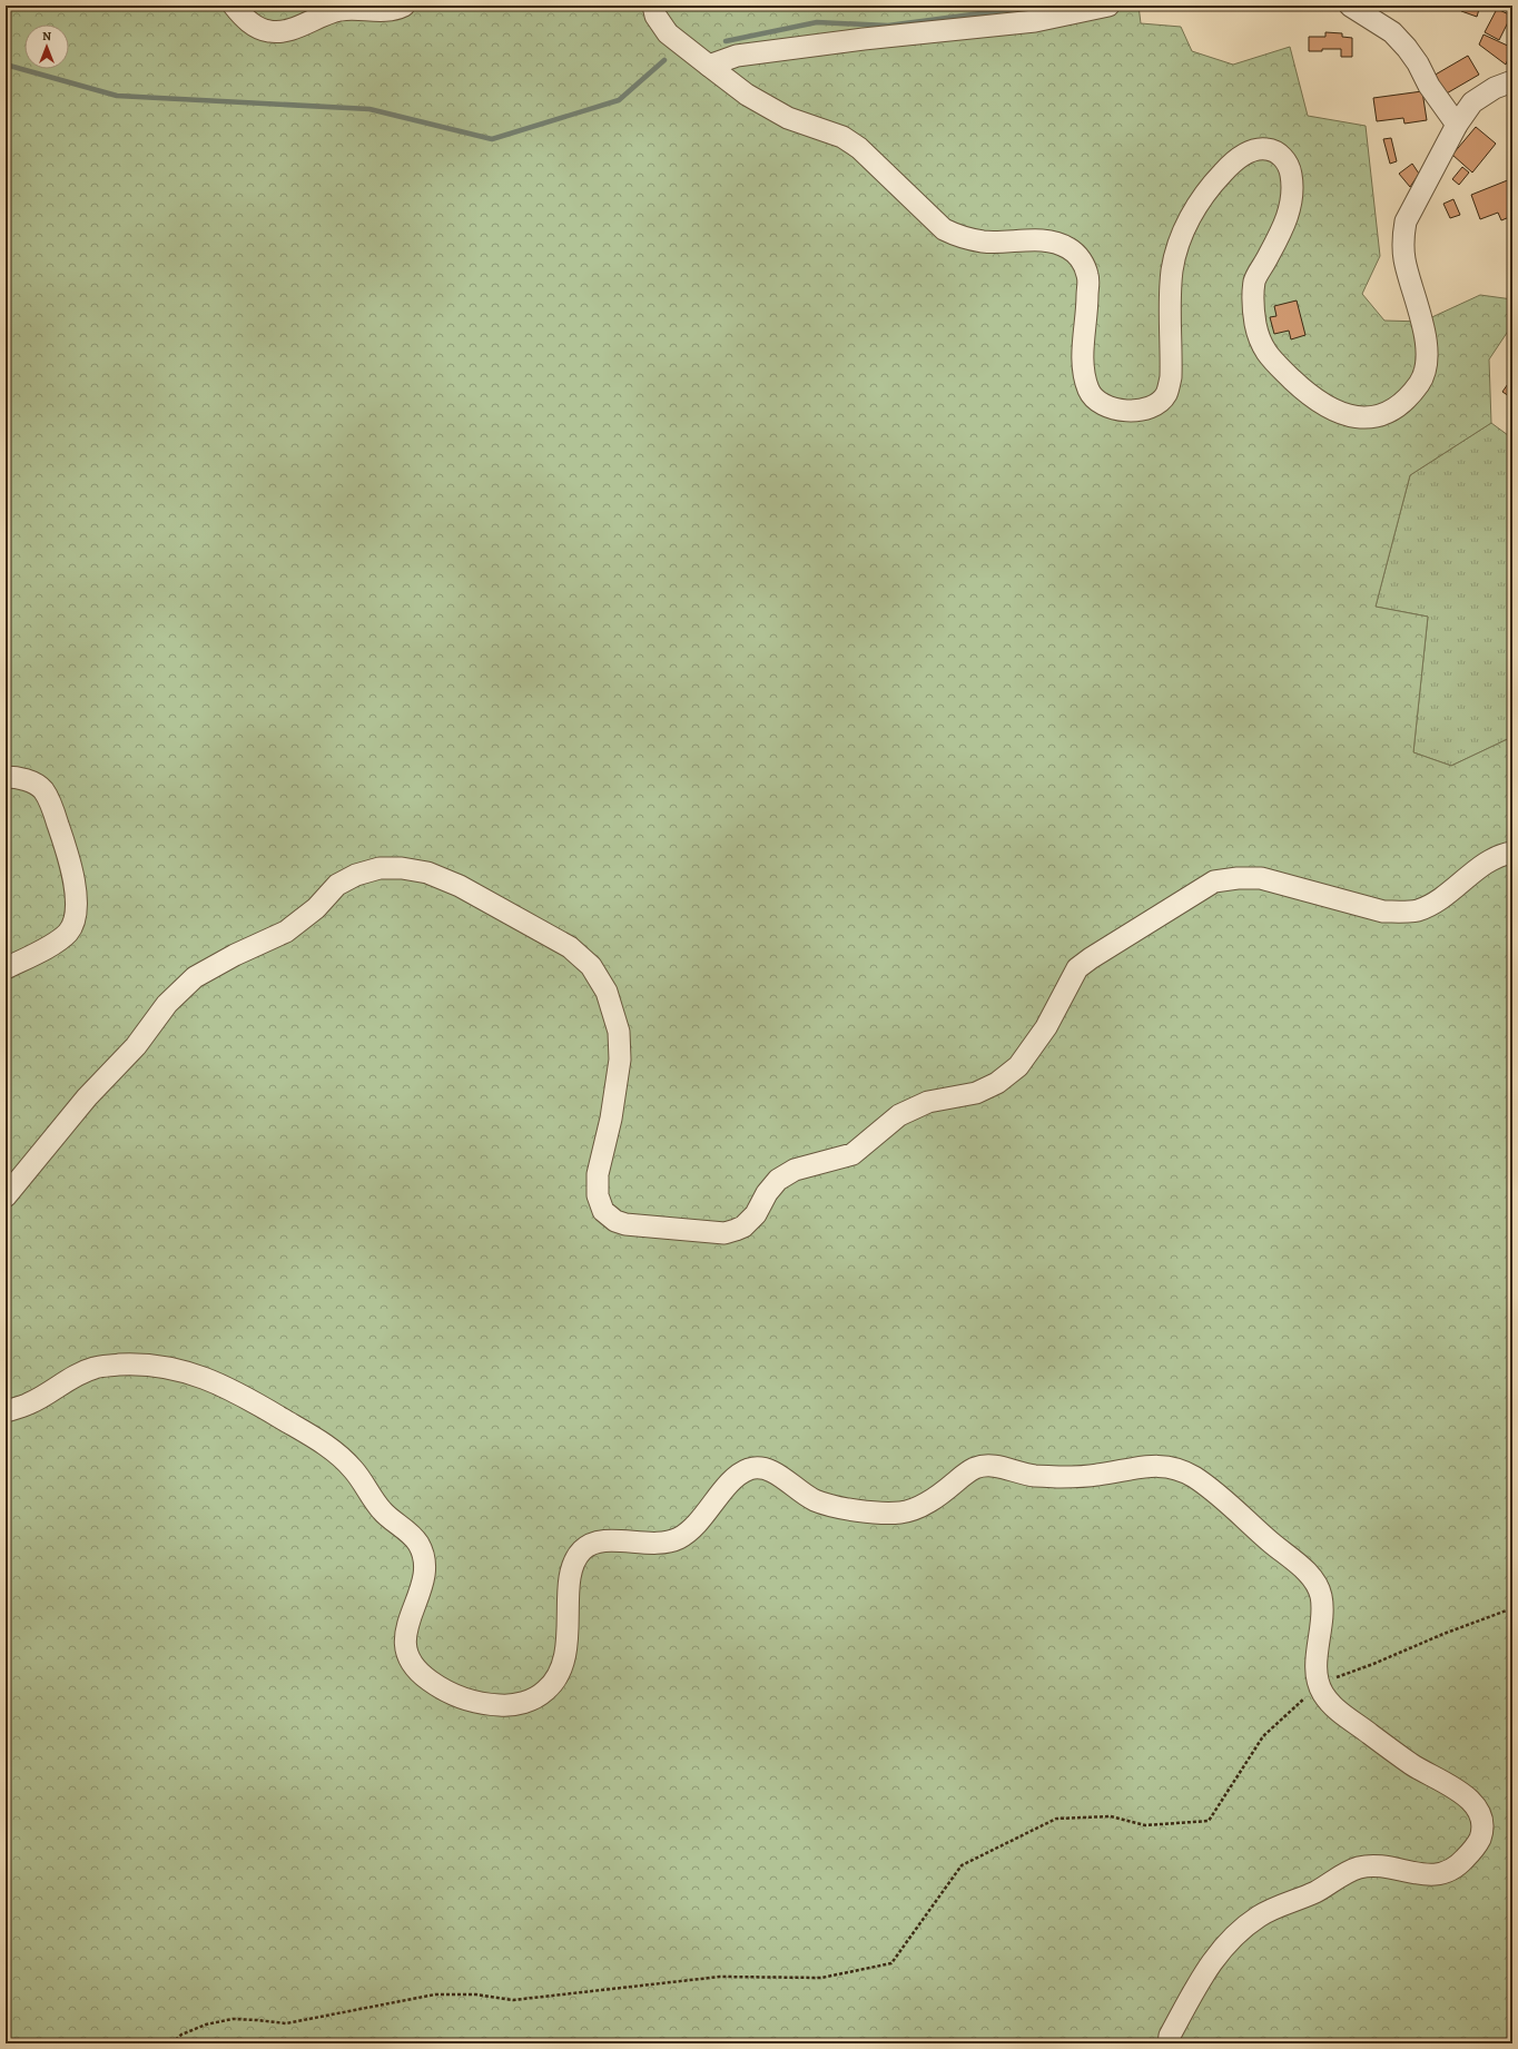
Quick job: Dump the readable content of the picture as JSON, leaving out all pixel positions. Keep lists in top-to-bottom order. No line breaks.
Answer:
{"north":"top"}
